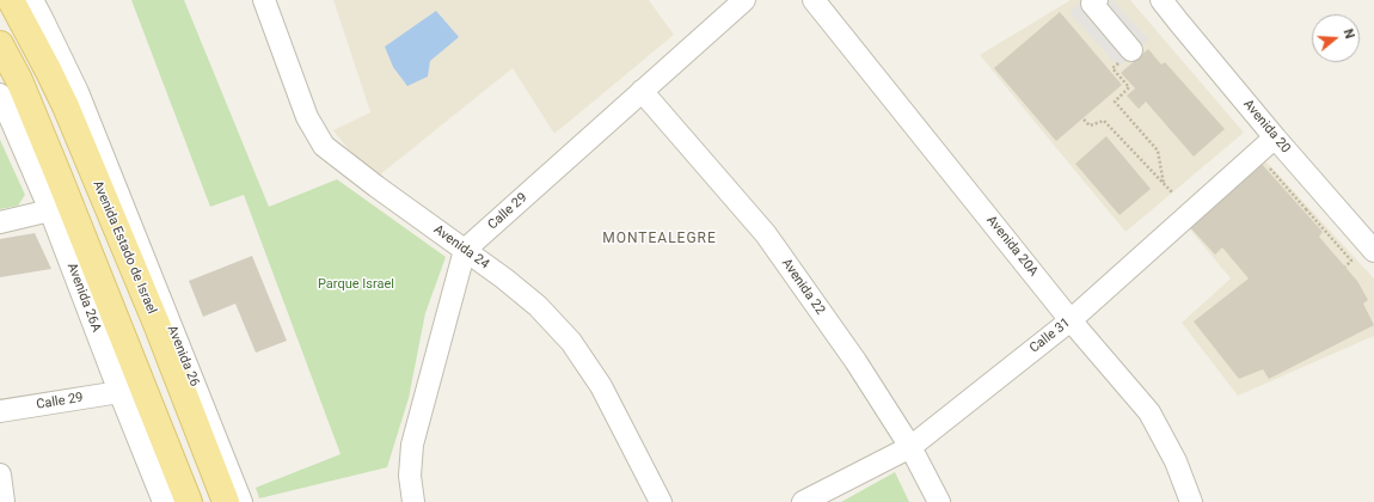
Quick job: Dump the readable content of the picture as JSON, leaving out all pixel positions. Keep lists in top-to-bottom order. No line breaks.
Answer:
{"streets":{"main road":["Avenida Estado de Israel"],"street":["Avenida 20","Calle 29","Avenida 20A","Avenida 24","Avenida 22","Avenida 26A","Calle 31","Avenida 26"]},"crossings":[["Avenida 20","Calle 31"],["Calle 29","Avenida 24"],["Calle 29","Avenida 22"],["Calle 29","Avenida 26A"],["Avenida 20A","Calle 31"],["Avenida 22","Calle 31"]],"districts":["MONTEALEGRE"],"parks":["Parque Israel"],"north":"right"}
